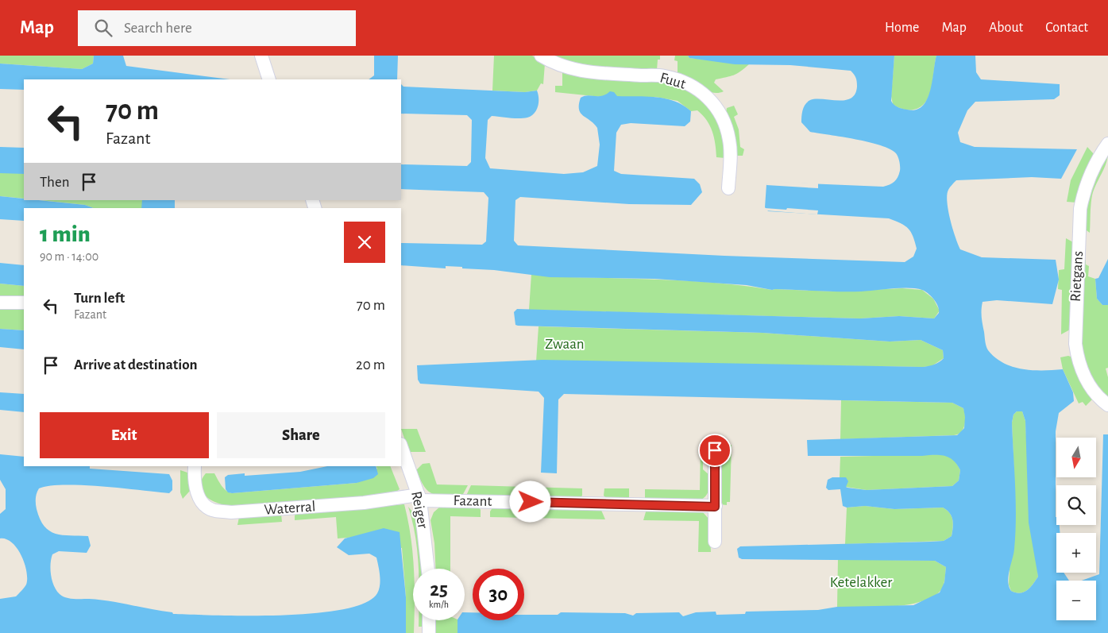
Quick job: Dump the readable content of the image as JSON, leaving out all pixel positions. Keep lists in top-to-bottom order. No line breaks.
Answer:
{"streets":{"street":["Fuut","Rietgans","Fazant","Waterral","Reiger"]},"crossings":[["Fazant","Waterral"],["Fazant","Reiger"],["Waterral","Reiger"]],"parks":["Zwaan","Ketelakker"],"north":"bottom","page":{"header":"Map","search":"Search here","nav":["Home","Map","About","Contact"],"turn":["70 m","Fazant"],"then":"Then","heading":["1 min","90 m · 14:00"],"list":[{"name":"Turn left","note":"Fazant","value":"70 m"},{"name":"Arrive at destination","value":"20 m"}],"buttons":["Exit","Share"],"map_buttons":["+","−"],"speed":"25 km/h","limit":"30"}}
